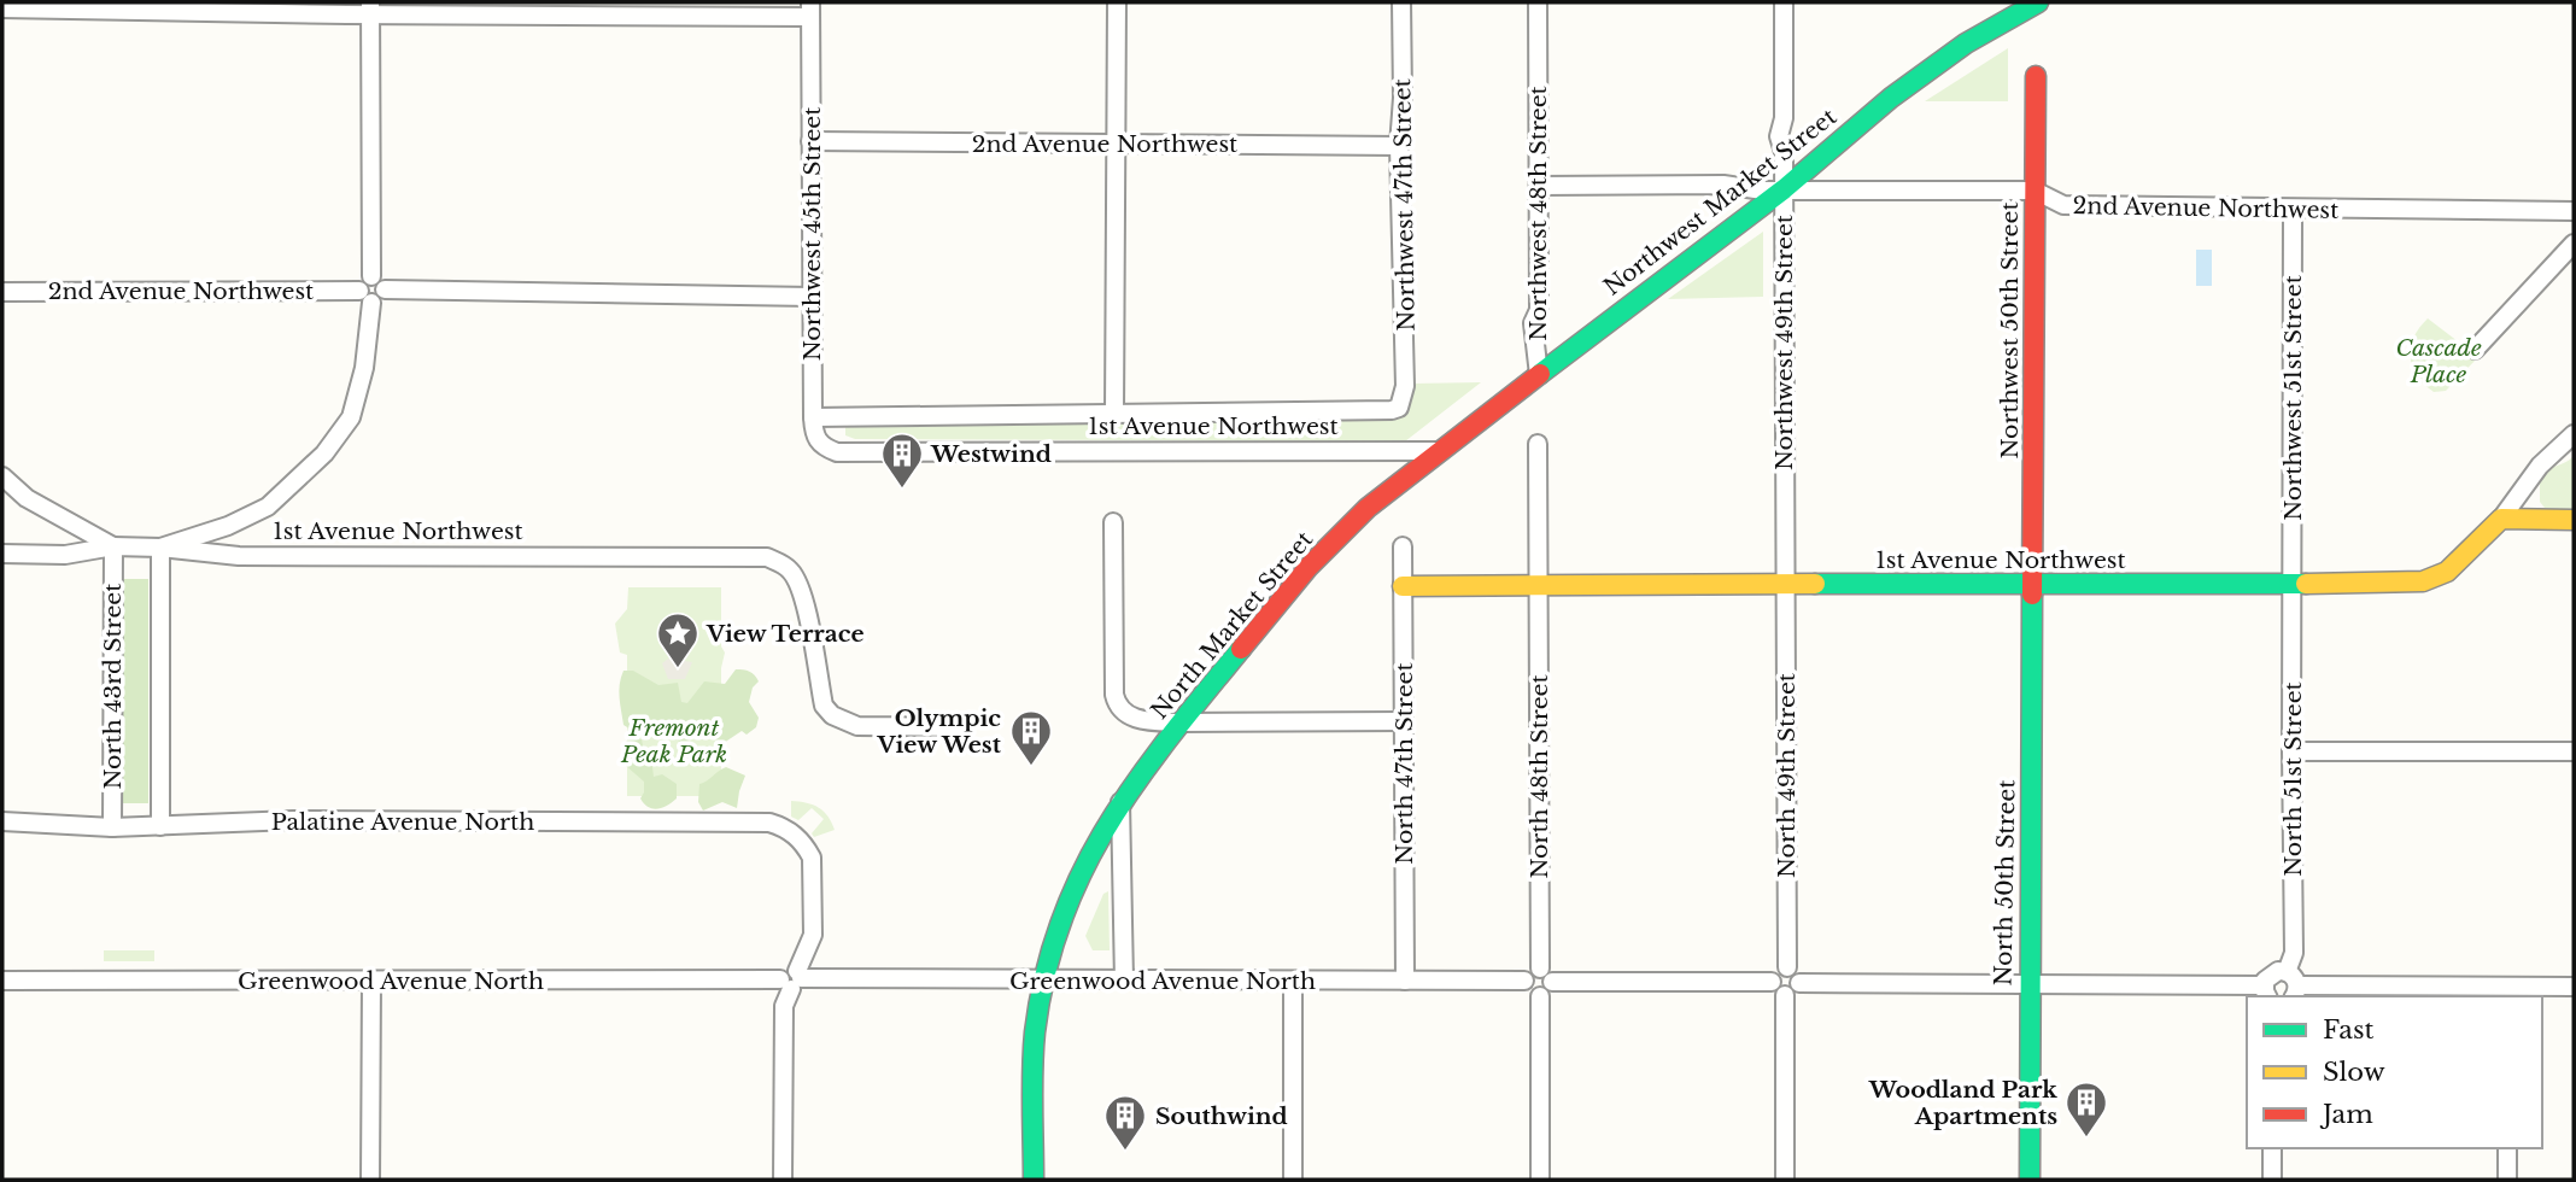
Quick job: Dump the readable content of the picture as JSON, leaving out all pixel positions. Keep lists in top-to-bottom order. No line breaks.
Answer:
{"streets":{"street":["2nd Avenue Northwest","Northwest Market Street","Northwest 47th Street","Northwest 48th Street","Northwest 45th Street","Northwest 50th Street","Northwest 49th Street","Northwest 51st Street","1st Avenue Northwest","North Market Street","North 43rd Street","North 47th Street","North 49th Street","North 48th Street","North 51st Street","Palatine Avenue North","North 50th Street","Greenwood Avenue North"]},"crossings":[["2nd Avenue Northwest","Northwest Market Street"],["2nd Avenue Northwest","Northwest 47th Street"],["2nd Avenue Northwest","Northwest 48th Street"],["2nd Avenue Northwest","Northwest 45th Street"],["2nd Avenue Northwest","Northwest 50th Street"],["2nd Avenue Northwest","Northwest 49th Street"],["2nd Avenue Northwest","Northwest 51st Street"],["Northwest Market Street","Northwest 48th Street"],["Northwest Market Street","Northwest 49th Street"],["Northwest Market Street","1st Avenue Northwest"],["Northwest Market Street","North Market Street"],["Northwest 47th Street","1st Avenue Northwest"],["Northwest 45th Street","1st Avenue Northwest"],["Northwest 50th Street","1st Avenue Northwest"],["Northwest 50th Street","North 50th Street"],["Northwest 49th Street","1st Avenue Northwest"],["Northwest 49th Street","North 49th Street"],["Northwest 51st Street","1st Avenue Northwest"],["Northwest 51st Street","North 51st Street"],["1st Avenue Northwest","North Market Street"],["1st Avenue Northwest","North 43rd Street"],["1st Avenue Northwest","North 47th Street"],["1st Avenue Northwest","North 49th Street"],["1st Avenue Northwest","North 48th Street"],["1st Avenue Northwest","North 51st Street"],["1st Avenue Northwest","North 50th Street"],["North Market Street","Greenwood Avenue North"],["North 43rd Street","Palatine Avenue North"],["North 47th Street","Greenwood Avenue North"],["North 48th Street","Greenwood Avenue North"],["Palatine Avenue North","Greenwood Avenue North"]],"parks":["Cascade Place","Fremont Peak Park"],"places":{"building":["Westwind","Olympic View West","Woodland Park Apartments","Southwind"],"place":["View Terrace"]},"legend":["Fast","Slow","Jam"]}
